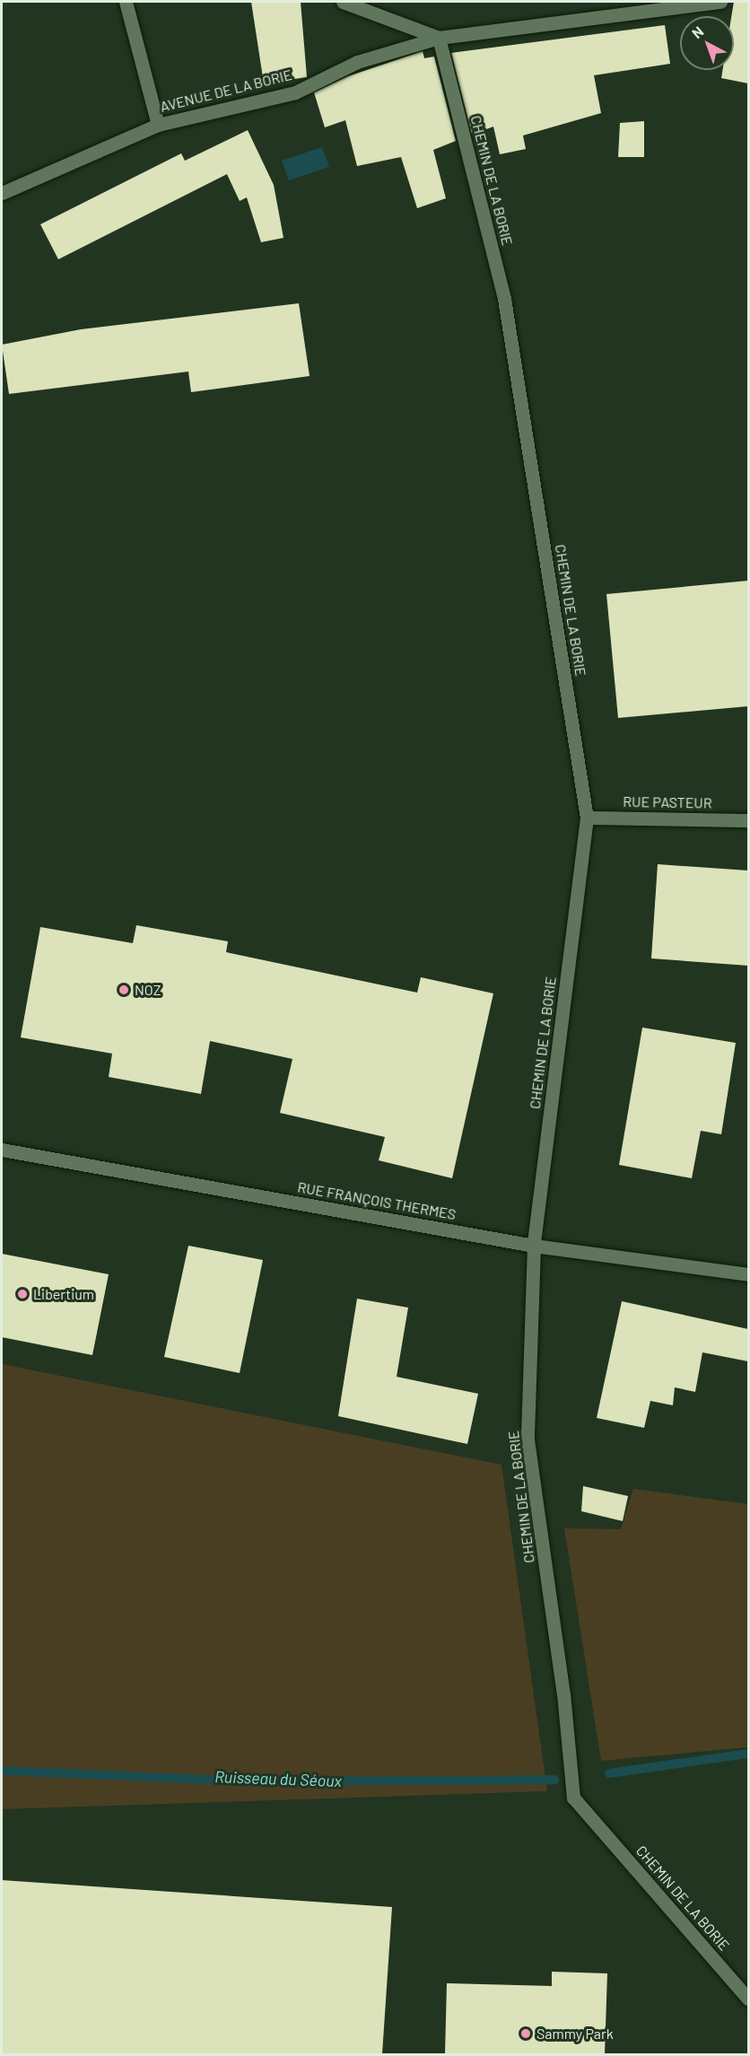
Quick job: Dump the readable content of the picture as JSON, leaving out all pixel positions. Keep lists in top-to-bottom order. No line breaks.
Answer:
{"streets":{"street":["AVENUE DE LA BORIE","CHEMIN DE LA BORIE","RUE PASTEUR","RUE FRANÇOIS THERMES"]},"crossings":[["AVENUE DE LA BORIE","CHEMIN DE LA BORIE"],["CHEMIN DE LA BORIE","RUE PASTEUR"],["CHEMIN DE LA BORIE","RUE FRANÇOIS THERMES"]],"water":["Ruisseau du Séoux"],"places":["NOZ","Libertium","Sammy Park"],"north":"top left"}
